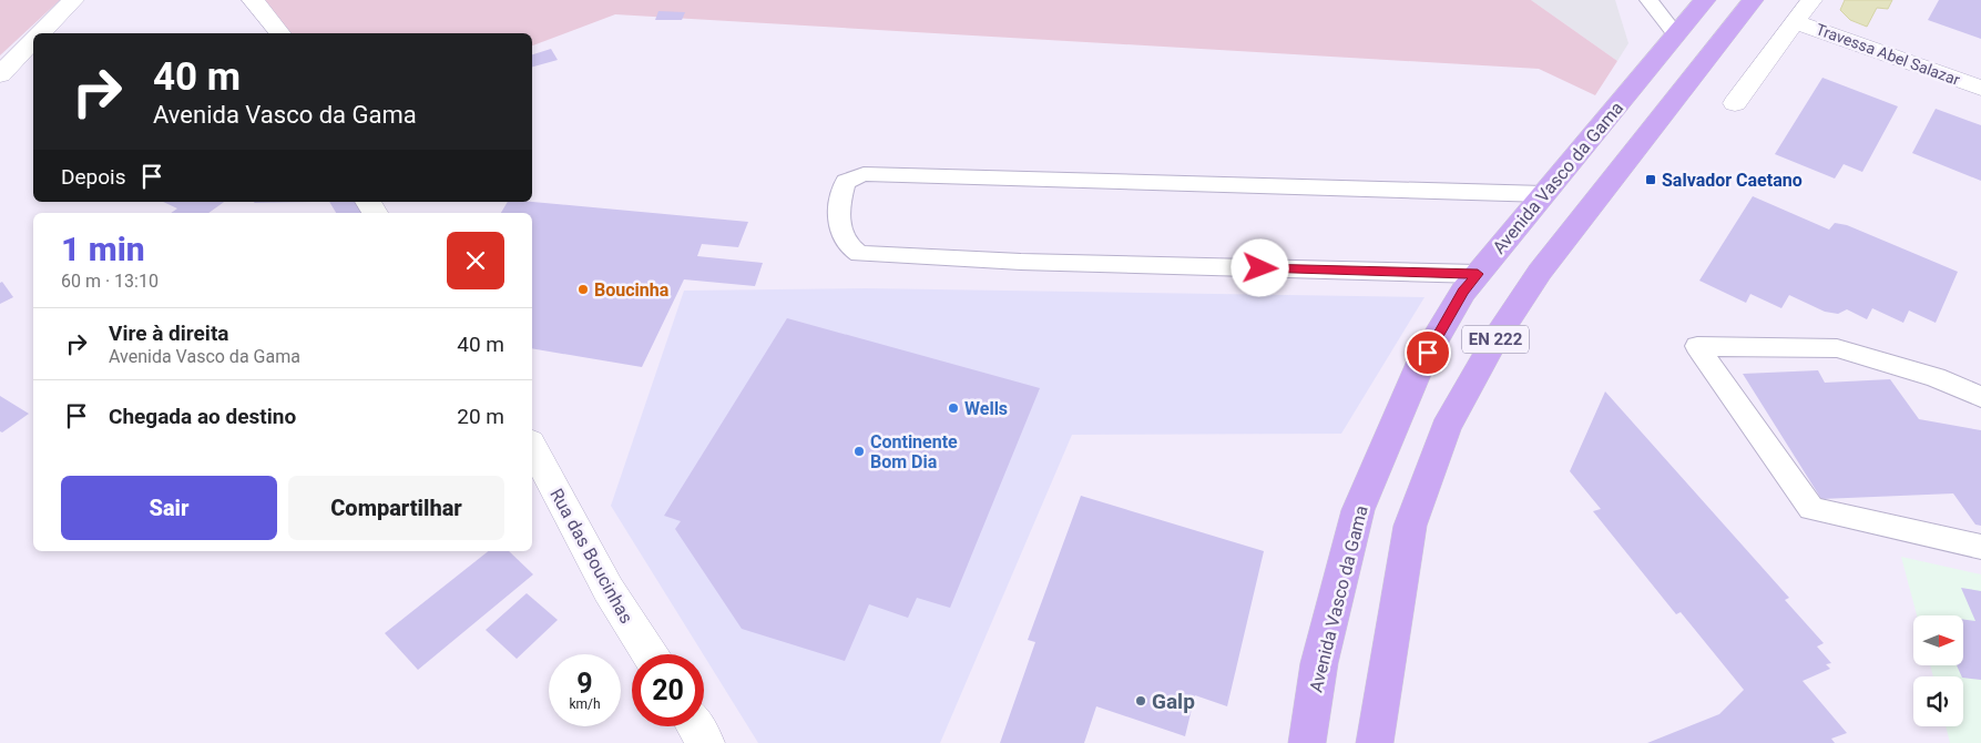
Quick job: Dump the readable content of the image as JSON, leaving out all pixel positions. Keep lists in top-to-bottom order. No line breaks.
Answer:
{"streets":{"main road":["Avenida Vasco da Gama","EN 222"],"street":["Travessa Abel Salazar","Rua das Boucinhas"]},"places":{"transit":["Salvador Caetano"],"other":["Boucinha","Wells","Continente Bom Dia","Galp"]},"north":"right","page":{"turn":["40 m","Avenida Vasco da Gama"],"then":"Depois","heading":["1 min","60 m · 13:10"],"list":[{"name":"Vire à direita","note":"Avenida Vasco da Gama","value":"40 m"},{"name":"Chegada ao destino","value":"20 m"}],"buttons":["Sair","Compartilhar"],"speed":"9 km/h","limit":"20"}}
